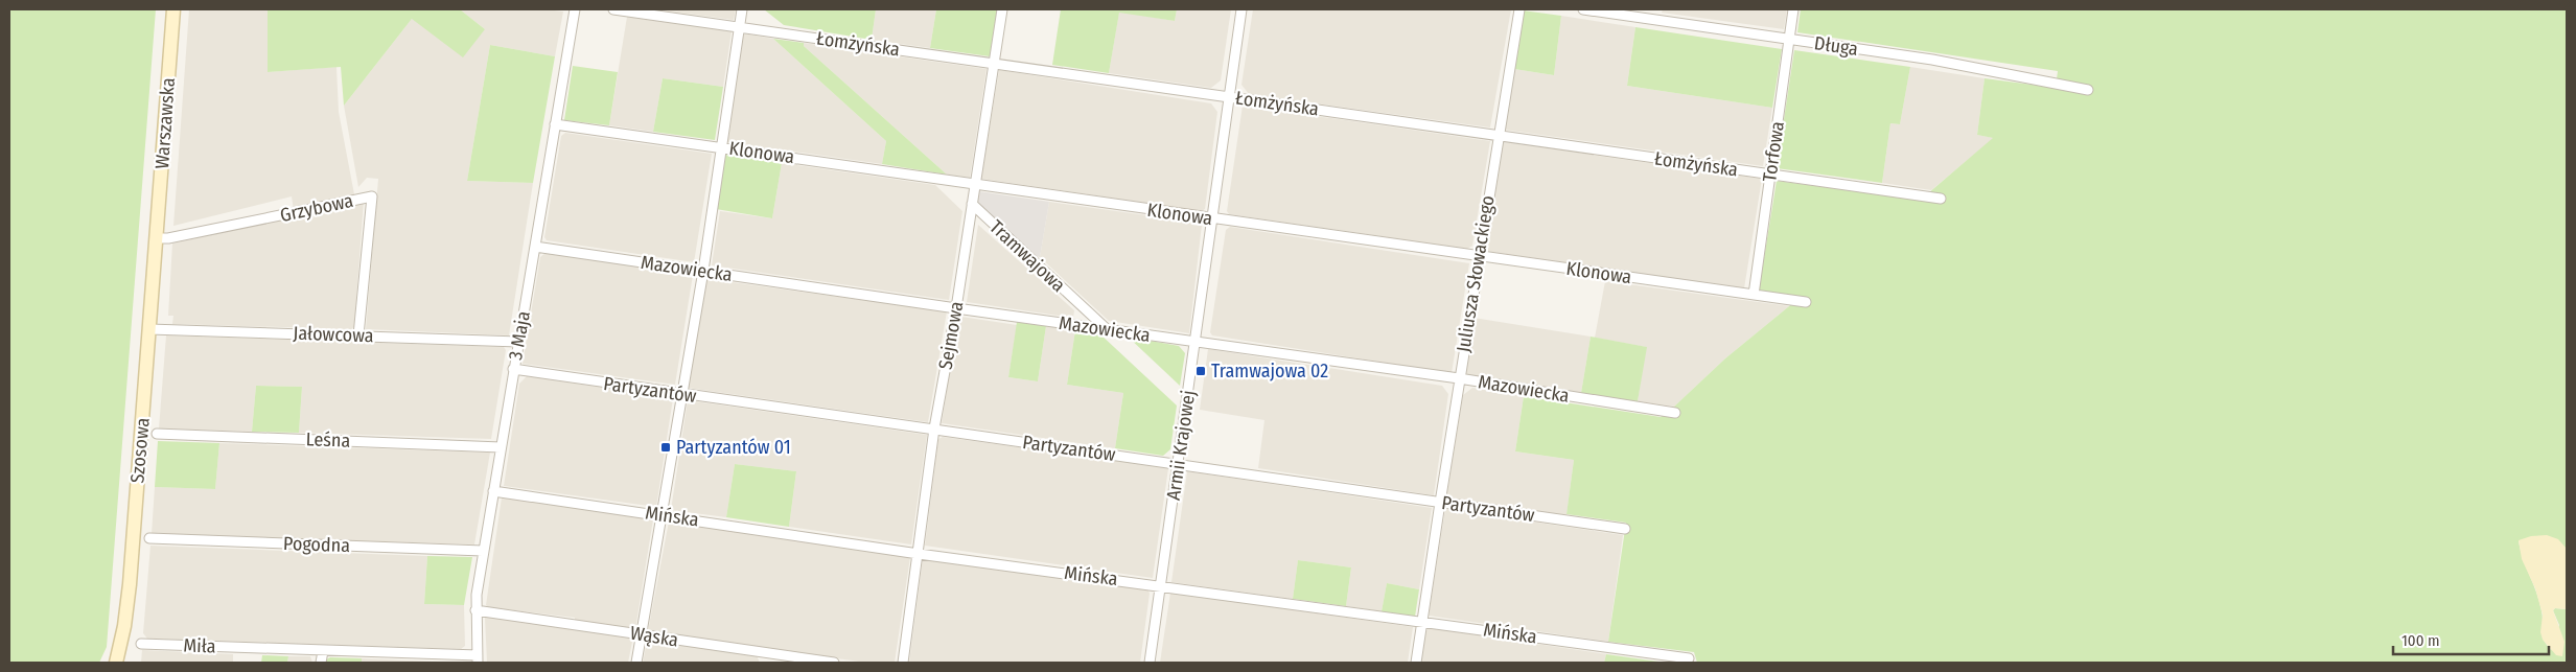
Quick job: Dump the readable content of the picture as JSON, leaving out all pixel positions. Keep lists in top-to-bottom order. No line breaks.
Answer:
{"streets":{"main road":["Warszawska","Szosowa"],"street":["Łomżyńska","Długa","Torfowa","Klonowa","Grzybowa","Tramwajowa","Mazowiecka","Juliusza Słowackiego","Jałowcowa","3 Maja","Sejmowa","Partyzantów","Leśna","Armii Krajowej","Mińska","Pogodna","Wąska","Miła"]},"crossings":[["Łomżyńska","Torfowa"],["Łomżyńska","Juliusza Słowackiego"],["Łomżyńska","Sejmowa"],["Łomżyńska","Armii Krajowej"],["Długa","Torfowa"],["Warszawska","Grzybowa"],["Warszawska","Szosowa"],["Torfowa","Klonowa"],["Klonowa","Juliusza Słowackiego"],["Klonowa","3 Maja"],["Klonowa","Sejmowa"],["Klonowa","Armii Krajowej"],["Grzybowa","Jałowcowa"],["Grzybowa","Szosowa"],["Tramwajowa","Mazowiecka"],["Tramwajowa","Sejmowa"],["Mazowiecka","Juliusza Słowackiego"],["Mazowiecka","3 Maja"],["Mazowiecka","Sejmowa"],["Mazowiecka","Armii Krajowej"],["Juliusza Słowackiego","Partyzantów"],["Juliusza Słowackiego","Mińska"],["Jałowcowa","3 Maja"],["Jałowcowa","Szosowa"],["3 Maja","Partyzantów"],["3 Maja","Leśna"],["3 Maja","Mińska"],["3 Maja","Pogodna"],["3 Maja","Wąska"],["3 Maja","Miła"],["Sejmowa","Partyzantów"],["Sejmowa","Mińska"],["Partyzantów","Armii Krajowej"],["Armii Krajowej","Mińska"]],"places":{"transit":["Tramwajowa 02","Partyzantów 01"]},"scale_bar":"100 m"}
